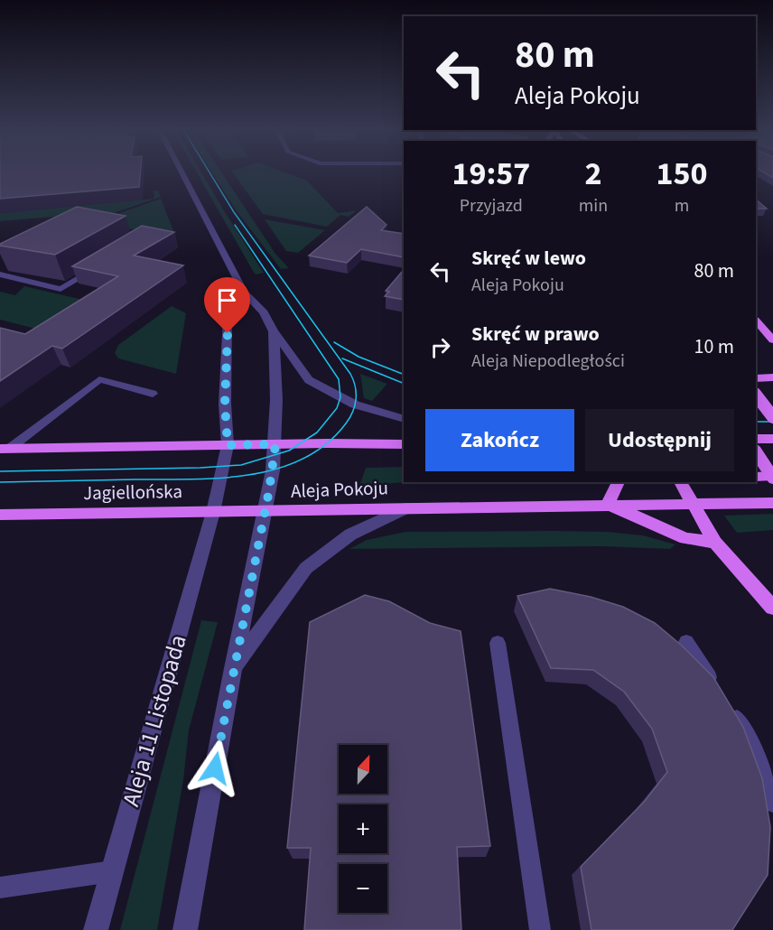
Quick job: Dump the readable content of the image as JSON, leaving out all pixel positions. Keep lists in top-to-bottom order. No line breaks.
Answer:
{"streets":{"main road":["Aleja Pokoju","Jagiellońska"],"street":["Aleja 11 Listopada"]},"crossings":[["Aleja Pokoju","Jagiellońska"],["Jagiellońska","Aleja 11 Listopada"]],"north":"top","page":{"turn":["80 m","Aleja Pokoju"],"eta":["19:57","Przyjazd","2","min","150","m"],"list":[{"name":"Skręć w lewo","note":"Aleja Pokoju","value":"80 m"},{"name":"Skręć w prawo","note":"Aleja Niepodległości","value":"10 m"}],"buttons":["Zakończ","Udostępnij"],"map_buttons":["+","−"]}}
